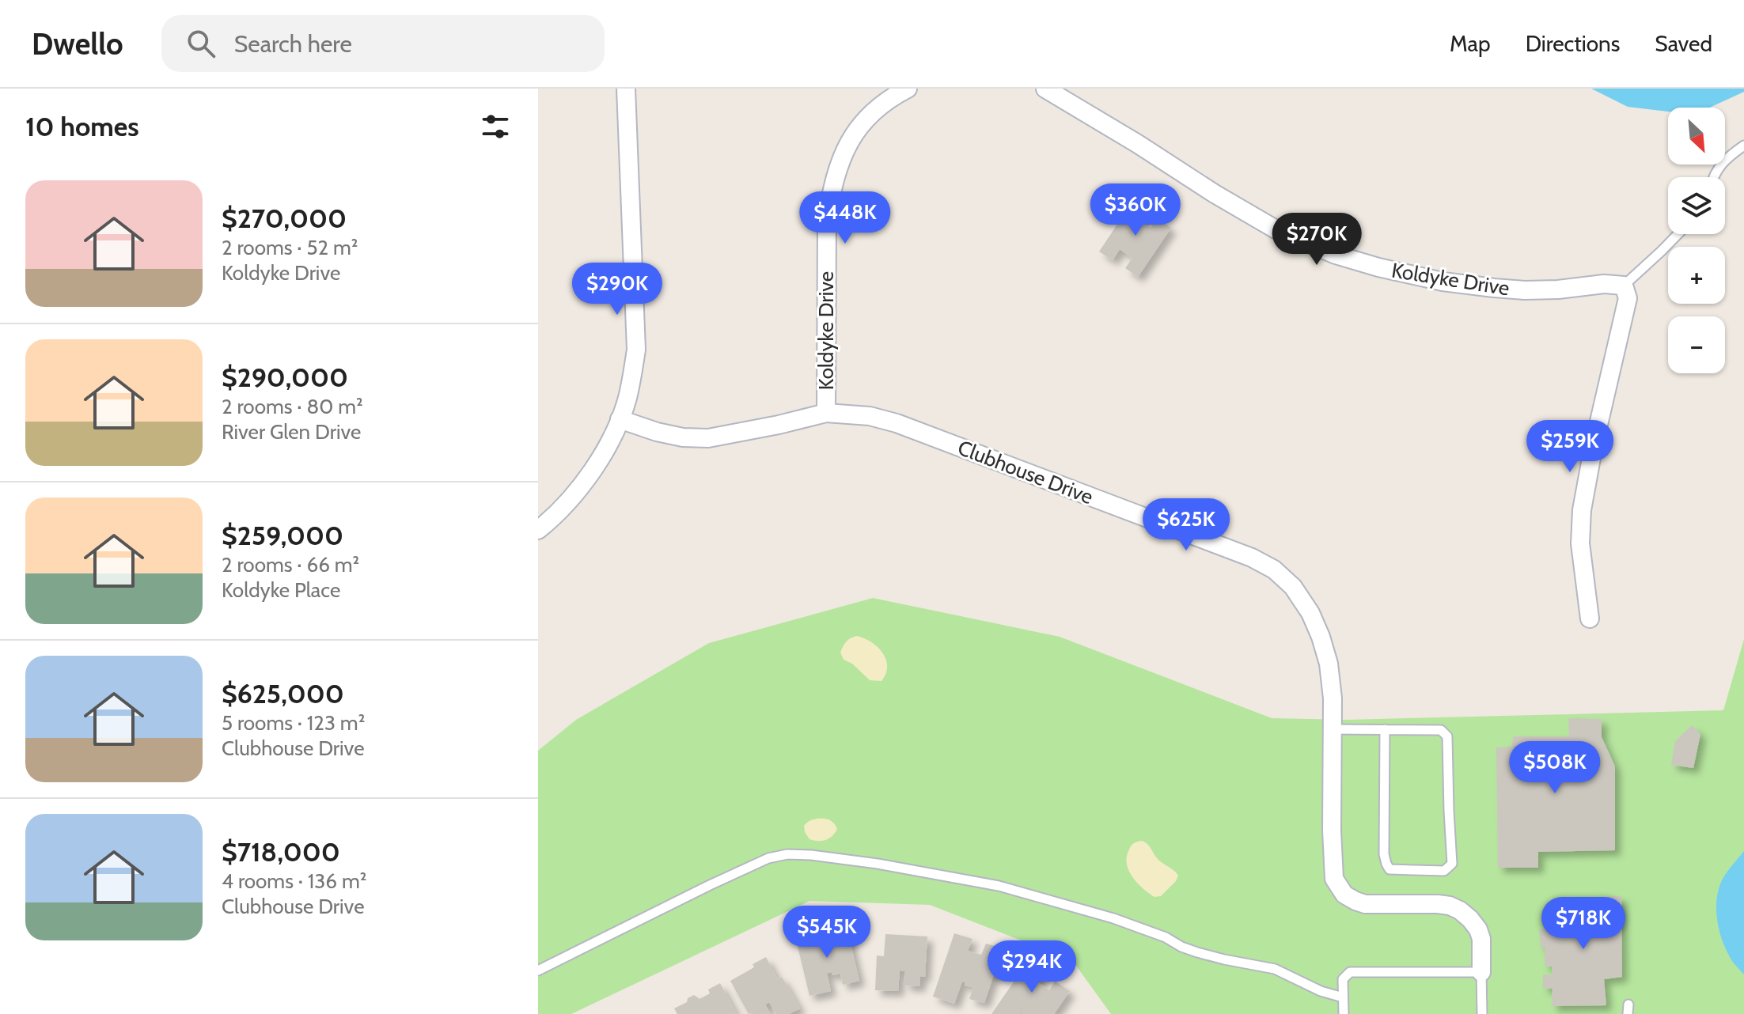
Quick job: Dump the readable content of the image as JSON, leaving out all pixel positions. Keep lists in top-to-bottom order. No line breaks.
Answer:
{"streets":{"street":["Koldyke Drive","Clubhouse Drive"]},"crossings":[["Koldyke Drive","Clubhouse Drive"]],"north":"bottom right","page":{"header":"Dwello","search":"Search here","nav":["Map","Directions","Saved"],"heading":"10 homes","map_buttons":["+","−"],"list":[{"name":"$270,000","note":"2 rooms · 52 m² · Koldyke Drive"},{"name":"$290,000","note":"2 rooms · 80 m² · River Glen Drive"},{"name":"$259,000","note":"2 rooms · 66 m² · Koldyke Place"},{"name":"$625,000","note":"5 rooms · 123 m² · Clubhouse Drive"},{"name":"$718,000","note":"4 rooms · 136 m² · Clubhouse Drive"}],"price":["$360K","$448K","$270K","$290K","$259K","$625K","$508K","$718K","$545K","$294K"]}}
